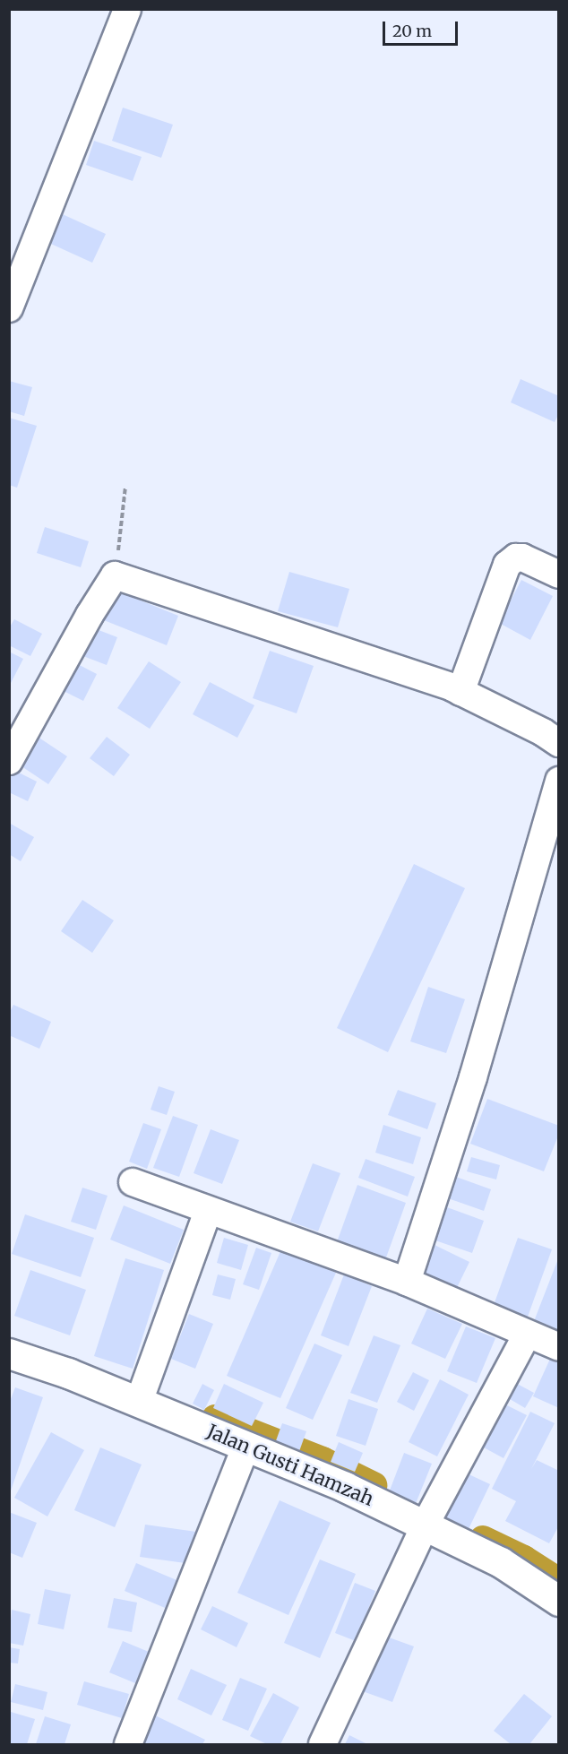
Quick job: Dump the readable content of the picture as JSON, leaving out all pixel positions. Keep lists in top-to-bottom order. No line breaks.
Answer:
{"streets":{"street":["Jalan Gusti Hamzah"]},"scale_bar":"20 m"}
